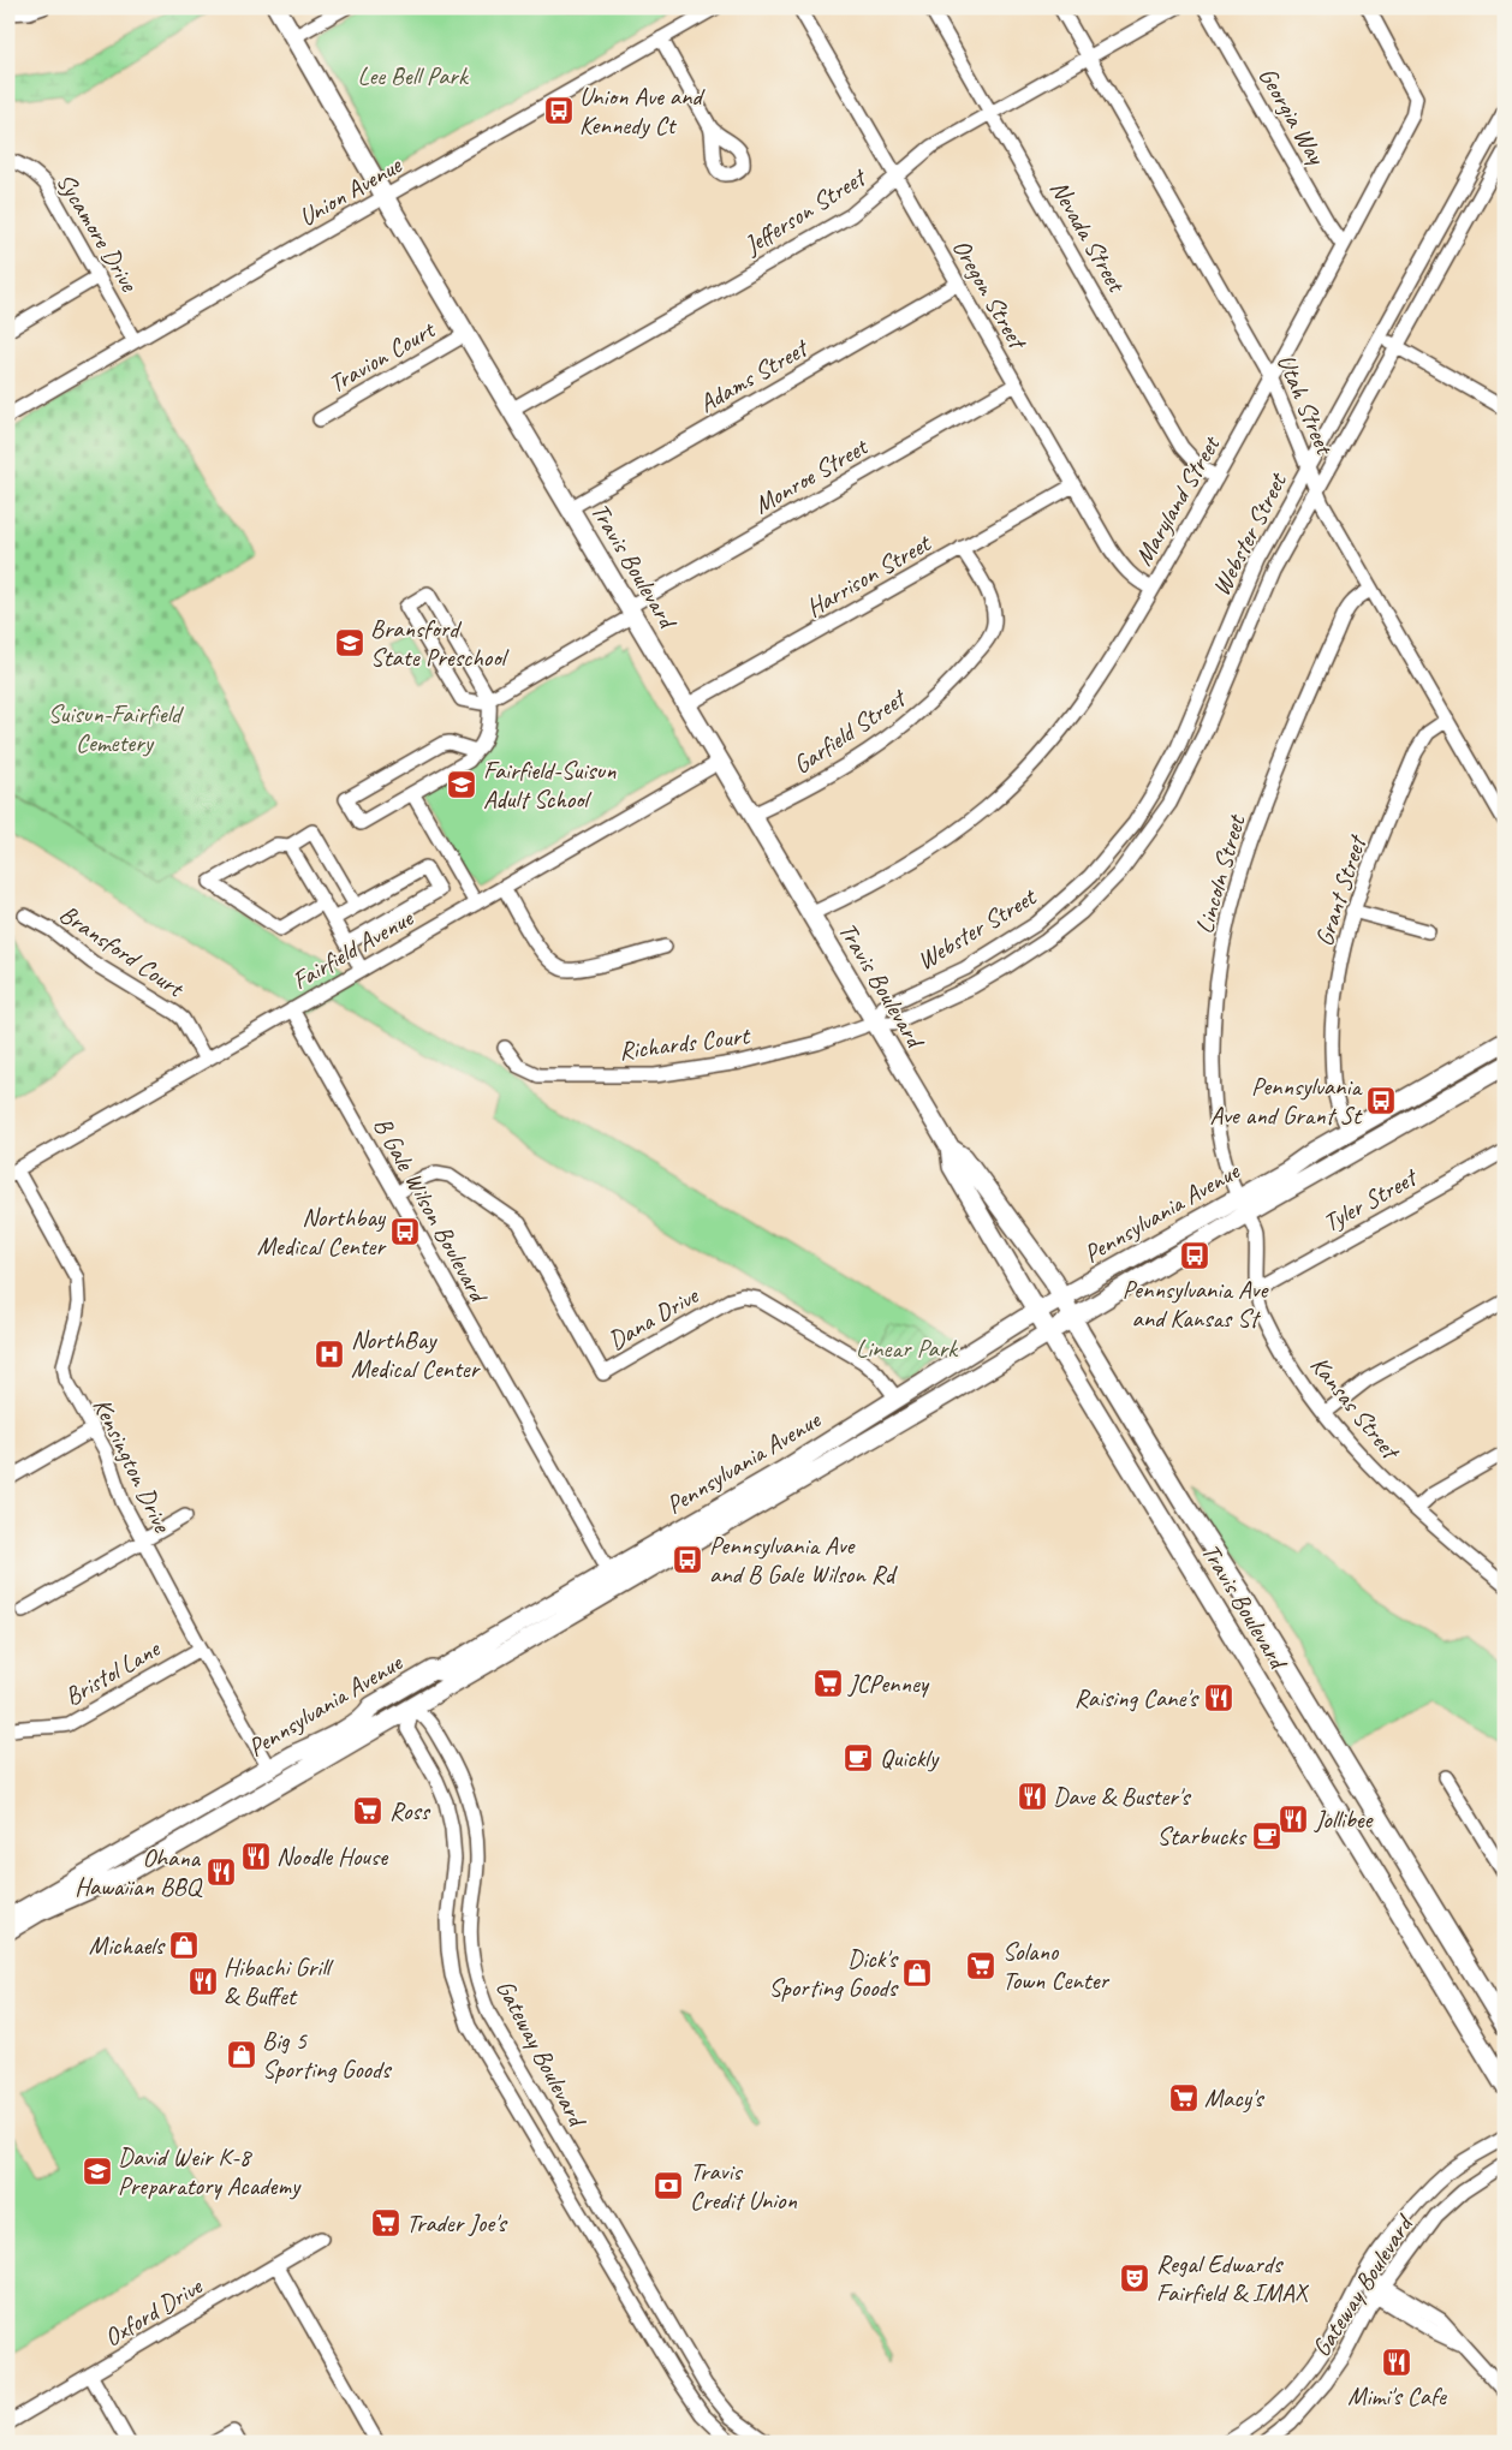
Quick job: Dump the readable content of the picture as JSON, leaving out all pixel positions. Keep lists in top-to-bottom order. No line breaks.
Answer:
{"streets":{"main road":["Travis Boulevard","Pennsylvania Avenue"],"street":["Georgia Way","Union Avenue","Jefferson Street","Sycamore Drive","Nevada Street","Oregon Street","Travion Court","Adams Street","Utah Street","Monroe Street","Maryland Street","Webster Street","Harrison Street","Garfield Street","Lincoln Street","Grant Street","Fairfield Avenue","Bransford Court","Richards Court","Tyler Street","B Gale Wilson Boulevard","Dana Drive","Kansas Street","Kensington Drive","Bristol Lane","Gateway Boulevard","Oxford Drive"]},"crossings":[["Georgia Way","Maryland Street"],["Union Avenue","Sycamore Drive"],["Union Avenue","Travis Boulevard"],["Jefferson Street","Nevada Street"],["Jefferson Street","Oregon Street"],["Jefferson Street","Utah Street"],["Jefferson Street","Travis Boulevard"],["Nevada Street","Maryland Street"],["Oregon Street","Adams Street"],["Oregon Street","Monroe Street"],["Oregon Street","Maryland Street"],["Oregon Street","Harrison Street"],["Travion Court","Travis Boulevard"],["Adams Street","Travis Boulevard"],["Utah Street","Maryland Street"],["Utah Street","Webster Street"],["Utah Street","Lincoln Street"],["Utah Street","Grant Street"],["Monroe Street","Travis Boulevard"],["Maryland Street","Travis Boulevard"],["Webster Street","Travis Boulevard"],["Webster Street","Richards Court"],["Travis Boulevard","Harrison Street"],["Travis Boulevard","Garfield Street"],["Travis Boulevard","Fairfield Avenue"],["Travis Boulevard","Richards Court"],["Travis Boulevard","Pennsylvania Avenue"],["Harrison Street","Garfield Street"],["Lincoln Street","Pennsylvania Avenue"],["Grant Street","Pennsylvania Avenue"],["Fairfield Avenue","Bransford Court"],["Fairfield Avenue","B Gale Wilson Boulevard"],["Fairfield Avenue","Kensington Drive"],["Tyler Street","Kansas Street"],["B Gale Wilson Boulevard","Pennsylvania Avenue"],["B Gale Wilson Boulevard","Dana Drive"],["Pennsylvania Avenue","Dana Drive"],["Pennsylvania Avenue","Kansas Street"],["Pennsylvania Avenue","Kensington Drive"],["Pennsylvania Avenue","Gateway Boulevard"],["Kensington Drive","Bristol Lane"]],"parks":["Lee Bell Park","Suisun-Fairfield Cemetery","Linear Park"],"places":{"bus stop":["Union Ave and Kennedy Ct","Pennsylvania Ave and Grant St","Northbay Medical Center","Pennsylvania Ave and Kansas St","Pennsylvania Ave and B Gale Wilson Rd"],"school or university":["Bransford State Preschool","Fairfield-Suisun Adult School","David Weir K-8 Preparatory Academy"],"hospital":["NorthBay Medical Center"],"supermarket":["JCPenney","Ross","Solano Town Center","Macy's","Trader Joe's"],"restaurant":["Raising Cane's","Dave & Buster's","Jollibee","Noodle House","Ohana Hawaiian BBQ","Hibachi Grill & Buffet","Mimi's Cafe"],"cafe":["Quickly","Starbucks"],"shop":["Michaels","Dick's Sporting Goods","Big 5 Sporting Goods"],"bank":["Travis Credit Union"],"theatre":["Regal Edwards Fairfield & IMAX"]}}
